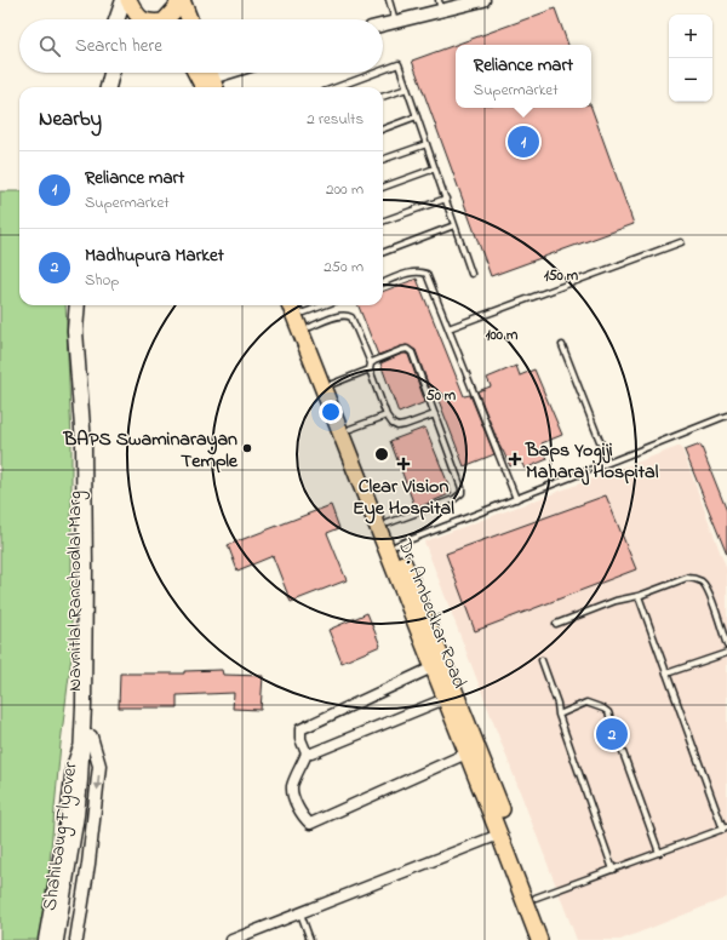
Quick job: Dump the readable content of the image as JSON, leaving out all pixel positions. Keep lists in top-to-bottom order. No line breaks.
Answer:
{"streets":{"main road":["Navnitlal Ranchodlal Marg","Dr. Ambedkar Road","Shahibaug Flyover"]},"crossings":[["Navnitlal Ranchodlal Marg","Shahibaug Flyover"]],"places":{"other":["BAPS Swaminarayan Temple"],"health":["Baps Yogiji Maharaj Hospital","Clear Vision Eye Hospital"]},"page":{"map_buttons":["+","−"],"search":"Search here","popup":["Reliance mart","Supermarket"],"heading":["Nearby","2 results"],"pins":["1","2"],"list":[{"mark":"1","name":"Reliance mart","note":"Supermarket","value":"200 m"},{"mark":"2","name":"Madhupura Market","note":"Shop","value":"250 m"}]},"rings":["150 m","100 m","50 m"]}
